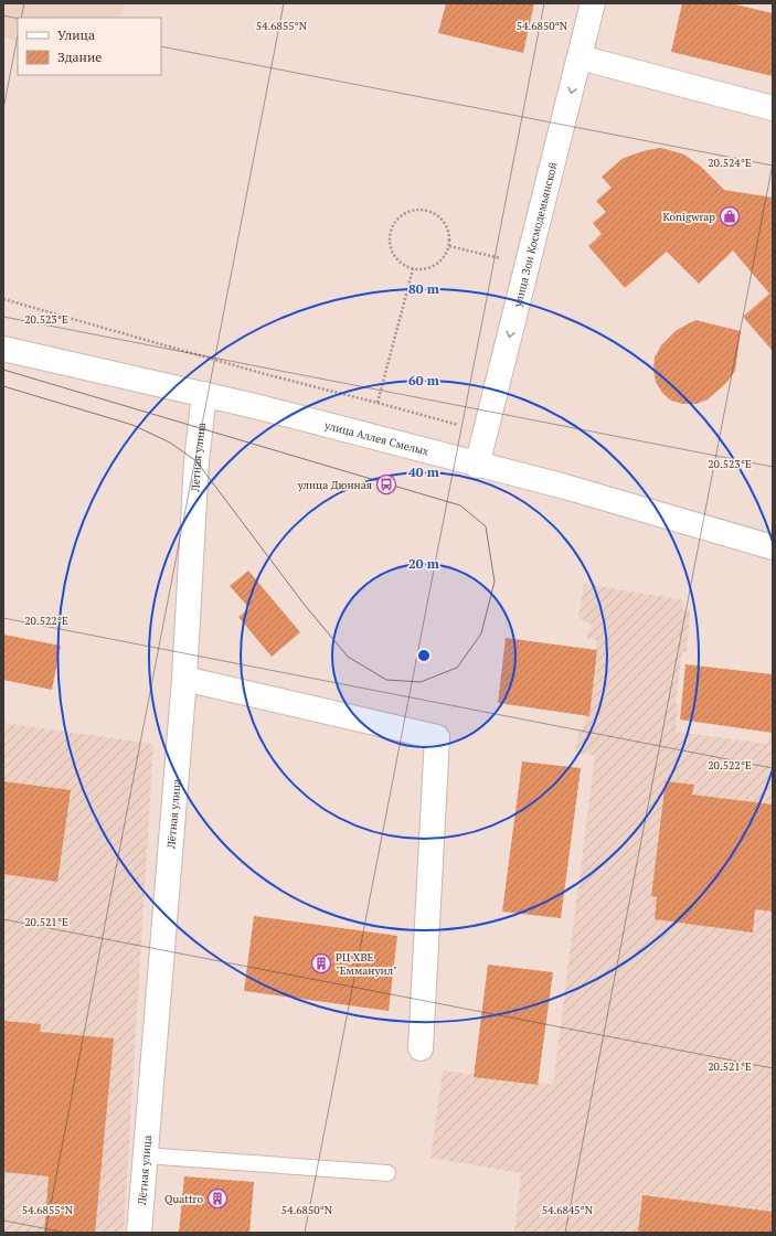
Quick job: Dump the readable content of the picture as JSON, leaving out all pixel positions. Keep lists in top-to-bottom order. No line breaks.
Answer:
{"streets":{"street":["улица Зои Космодемьянской","улица Аллея Смелых","Лётная улица"]},"crossings":[["улица Зои Космодемьянской","улица Аллея Смелых"],["улица Аллея Смелых","Лётная улица"]],"one_way":["улица Зои Космодемьянской"],"places":{"shop":["Konigwrap"],"bus stop":["улица Дюнная"],"building":["РЦ ХВЕ \"Еммануил\"","Quattro"]},"legend":["Улица","Здание"],"coordinates":["54.6855°N","54.6850°N","20.524°E","20.523°E","20.522°E","20.521°E","54.6845°N"],"rings":["80 m","60 m","40 m","20 m"]}
